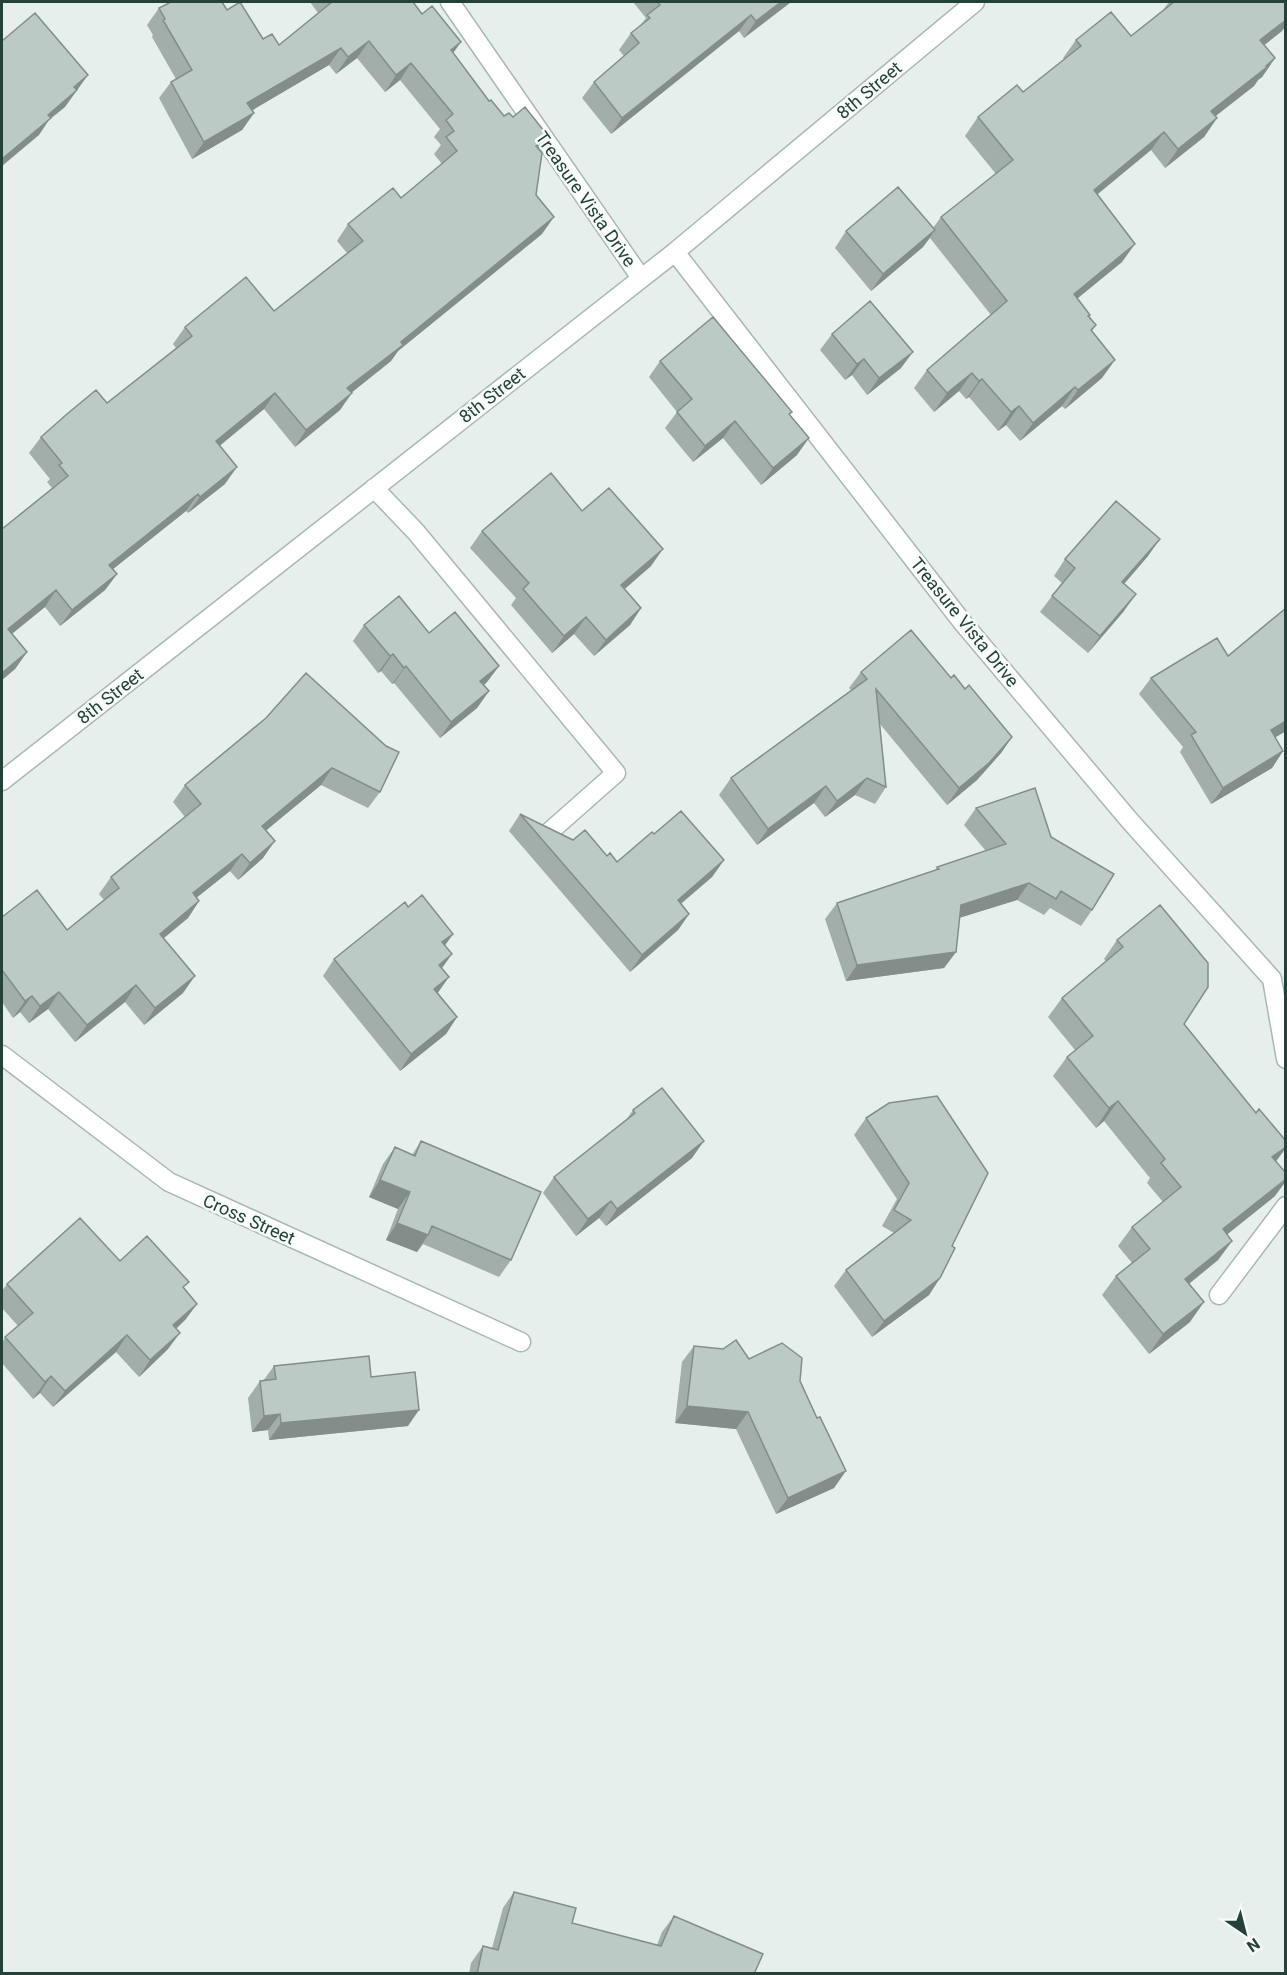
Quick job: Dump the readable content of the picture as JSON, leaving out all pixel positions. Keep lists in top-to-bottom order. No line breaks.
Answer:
{"streets":{"street":["8th Street","Treasure Vista Drive","Cross Street"]},"crossings":[["8th Street","Treasure Vista Drive"]],"north":"bottom right"}
